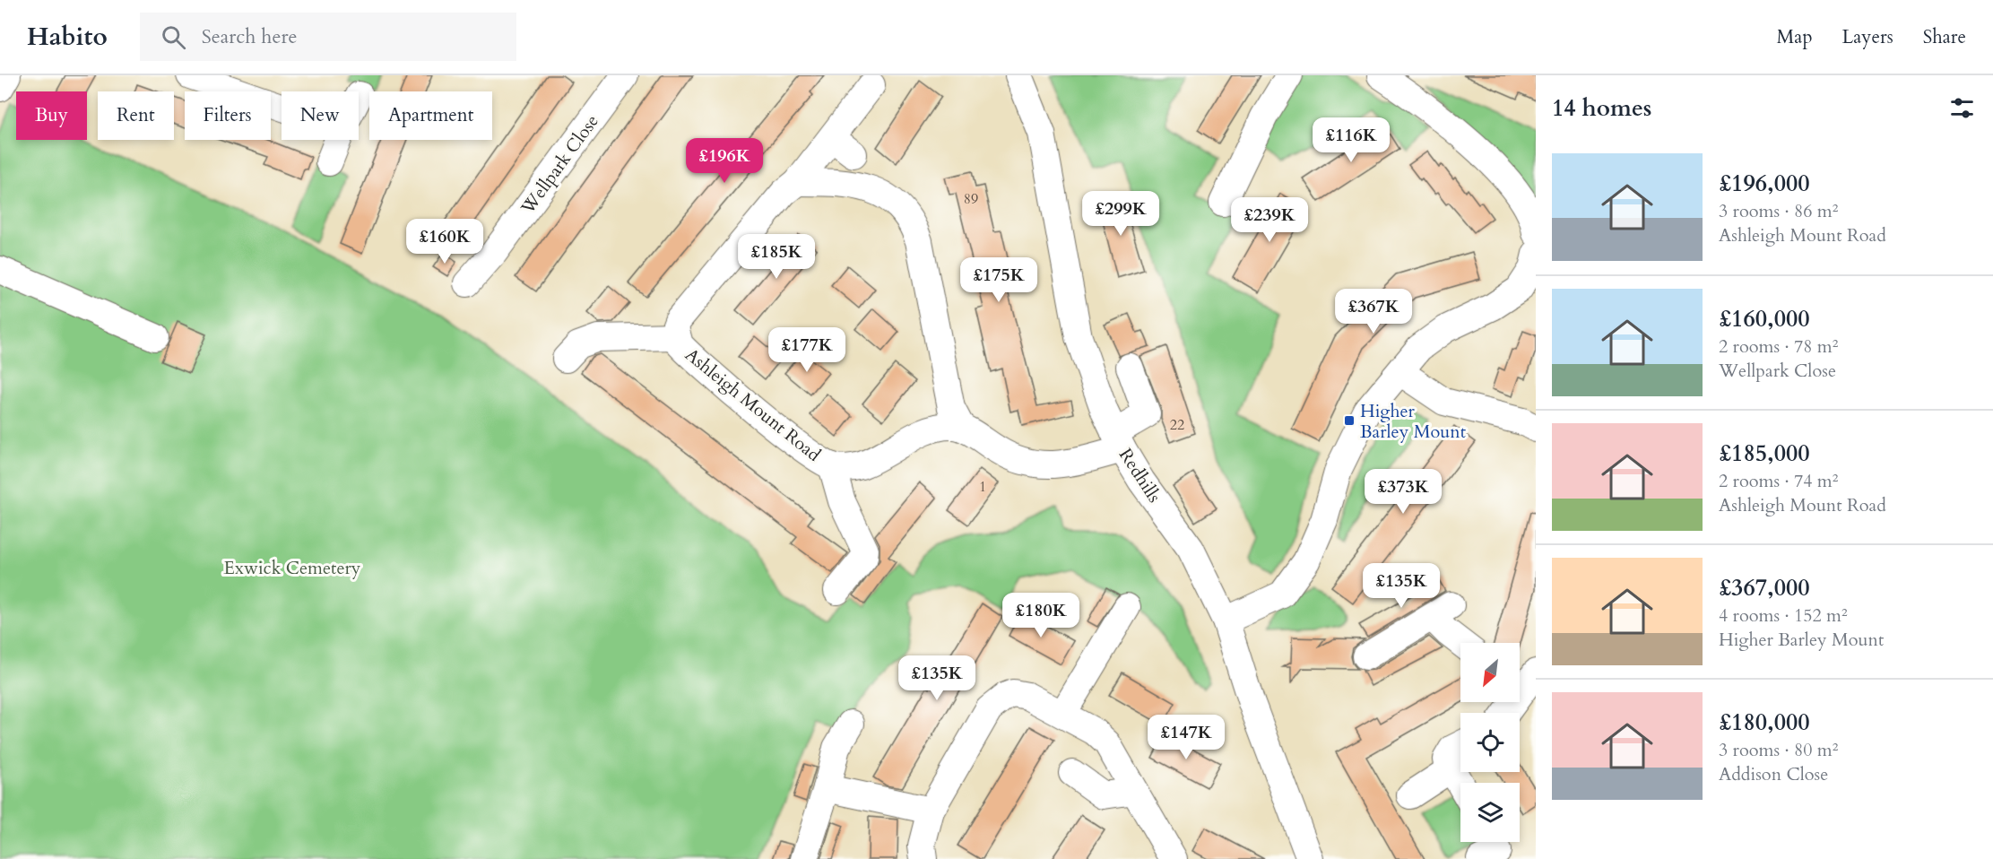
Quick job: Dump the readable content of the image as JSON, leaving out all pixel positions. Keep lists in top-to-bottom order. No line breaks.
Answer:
{"streets":{"street":["Wellpark Close","Ashleigh Mount Road","Redhills"]},"parks":["Exwick Cemetery"],"places":{"transit":["Higher Barley Mount"]},"house_numbers":["89","22","1"],"north":"bottom left","page":{"header":"Habito","search":"Search here","nav":["Map","Layers","Share"],"heading":"14 homes","chip":["Buy","Rent","Filters","New","Apartment"],"price":["£116K","£196K","£299K","£239K","£160K","£185K","£175K","£367K","£177K","£373K","£135K","£180K","£135K","£147K"],"list":[{"name":"£196,000","note":"3 rooms · 86 m² · Ashleigh Mount Road"},{"name":"£160,000","note":"2 rooms · 78 m² · Wellpark Close"},{"name":"£185,000","note":"2 rooms · 74 m² · Ashleigh Mount Road"},{"name":"£367,000","note":"4 rooms · 152 m² · Higher Barley Mount"},{"name":"£180,000","note":"3 rooms · 80 m² · Addison Close"}]}}
